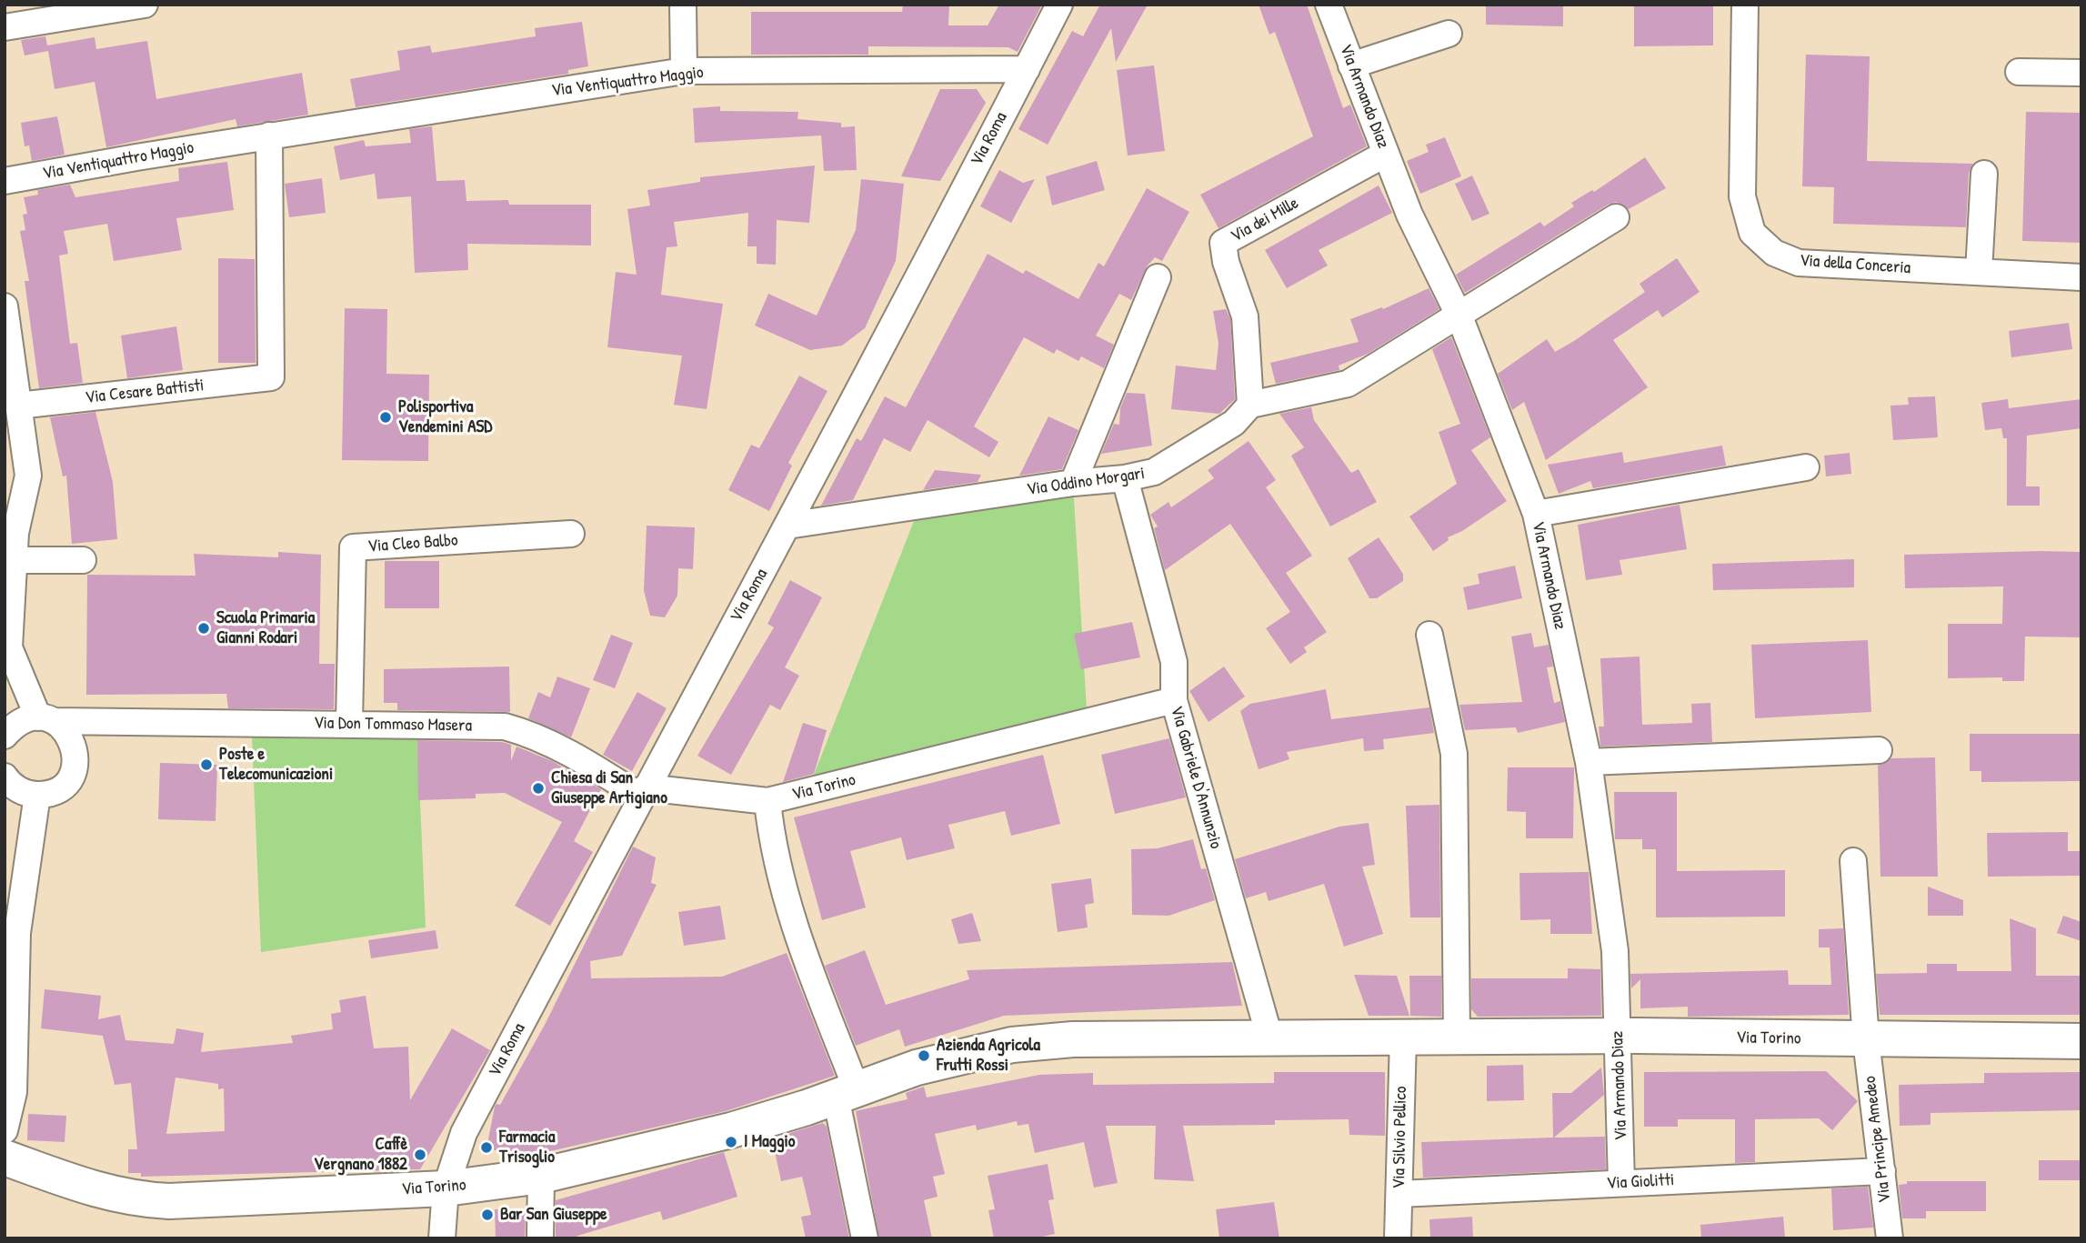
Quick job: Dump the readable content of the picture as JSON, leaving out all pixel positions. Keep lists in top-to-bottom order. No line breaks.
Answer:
{"streets":{"main road":["Via Torino"],"street":["Via Ventiquattro Maggio","Via Armando Diaz","Via Roma","Via dei Mille","Via della Conceria","Via Cesare Battisti","Via Oddino Morgari","Via Cleo Balbo","Via Don Tommaso Masera","Via Gabriele D'Annunzio","Via Silvio Pellico","Via Principe Amedeo","Via Giolitti"]},"crossings":[["Via Ventiquattro Maggio","Via Roma"],["Via Ventiquattro Maggio","Via Cesare Battisti"],["Via Armando Diaz","Via dei Mille"],["Via Armando Diaz","Via Torino"],["Via Armando Diaz","Via Giolitti"],["Via Roma","Via Oddino Morgari"],["Via Roma","Via Don Tommaso Masera"],["Via Roma","Via Torino"],["Via dei Mille","Via Oddino Morgari"],["Via Oddino Morgari","Via Gabriele D'Annunzio"],["Via Cleo Balbo","Via Don Tommaso Masera"],["Via Gabriele D'Annunzio","Via Torino"],["Via Torino","Via Silvio Pellico"],["Via Torino","Via Principe Amedeo"],["Via Silvio Pellico","Via Giolitti"],["Via Principe Amedeo","Via Giolitti"]],"places":["Polisportiva Vendemini ASD","Scuola Primaria Gianni Rodari","Poste e Telecomunicazioni","Chiesa di San Giuseppe Artigiano","Azienda Agricola Frutti Rossi","I Maggio","Farmacia Trisoglio","Caffè Vergnano 1882","Bar San Giuseppe"]}
